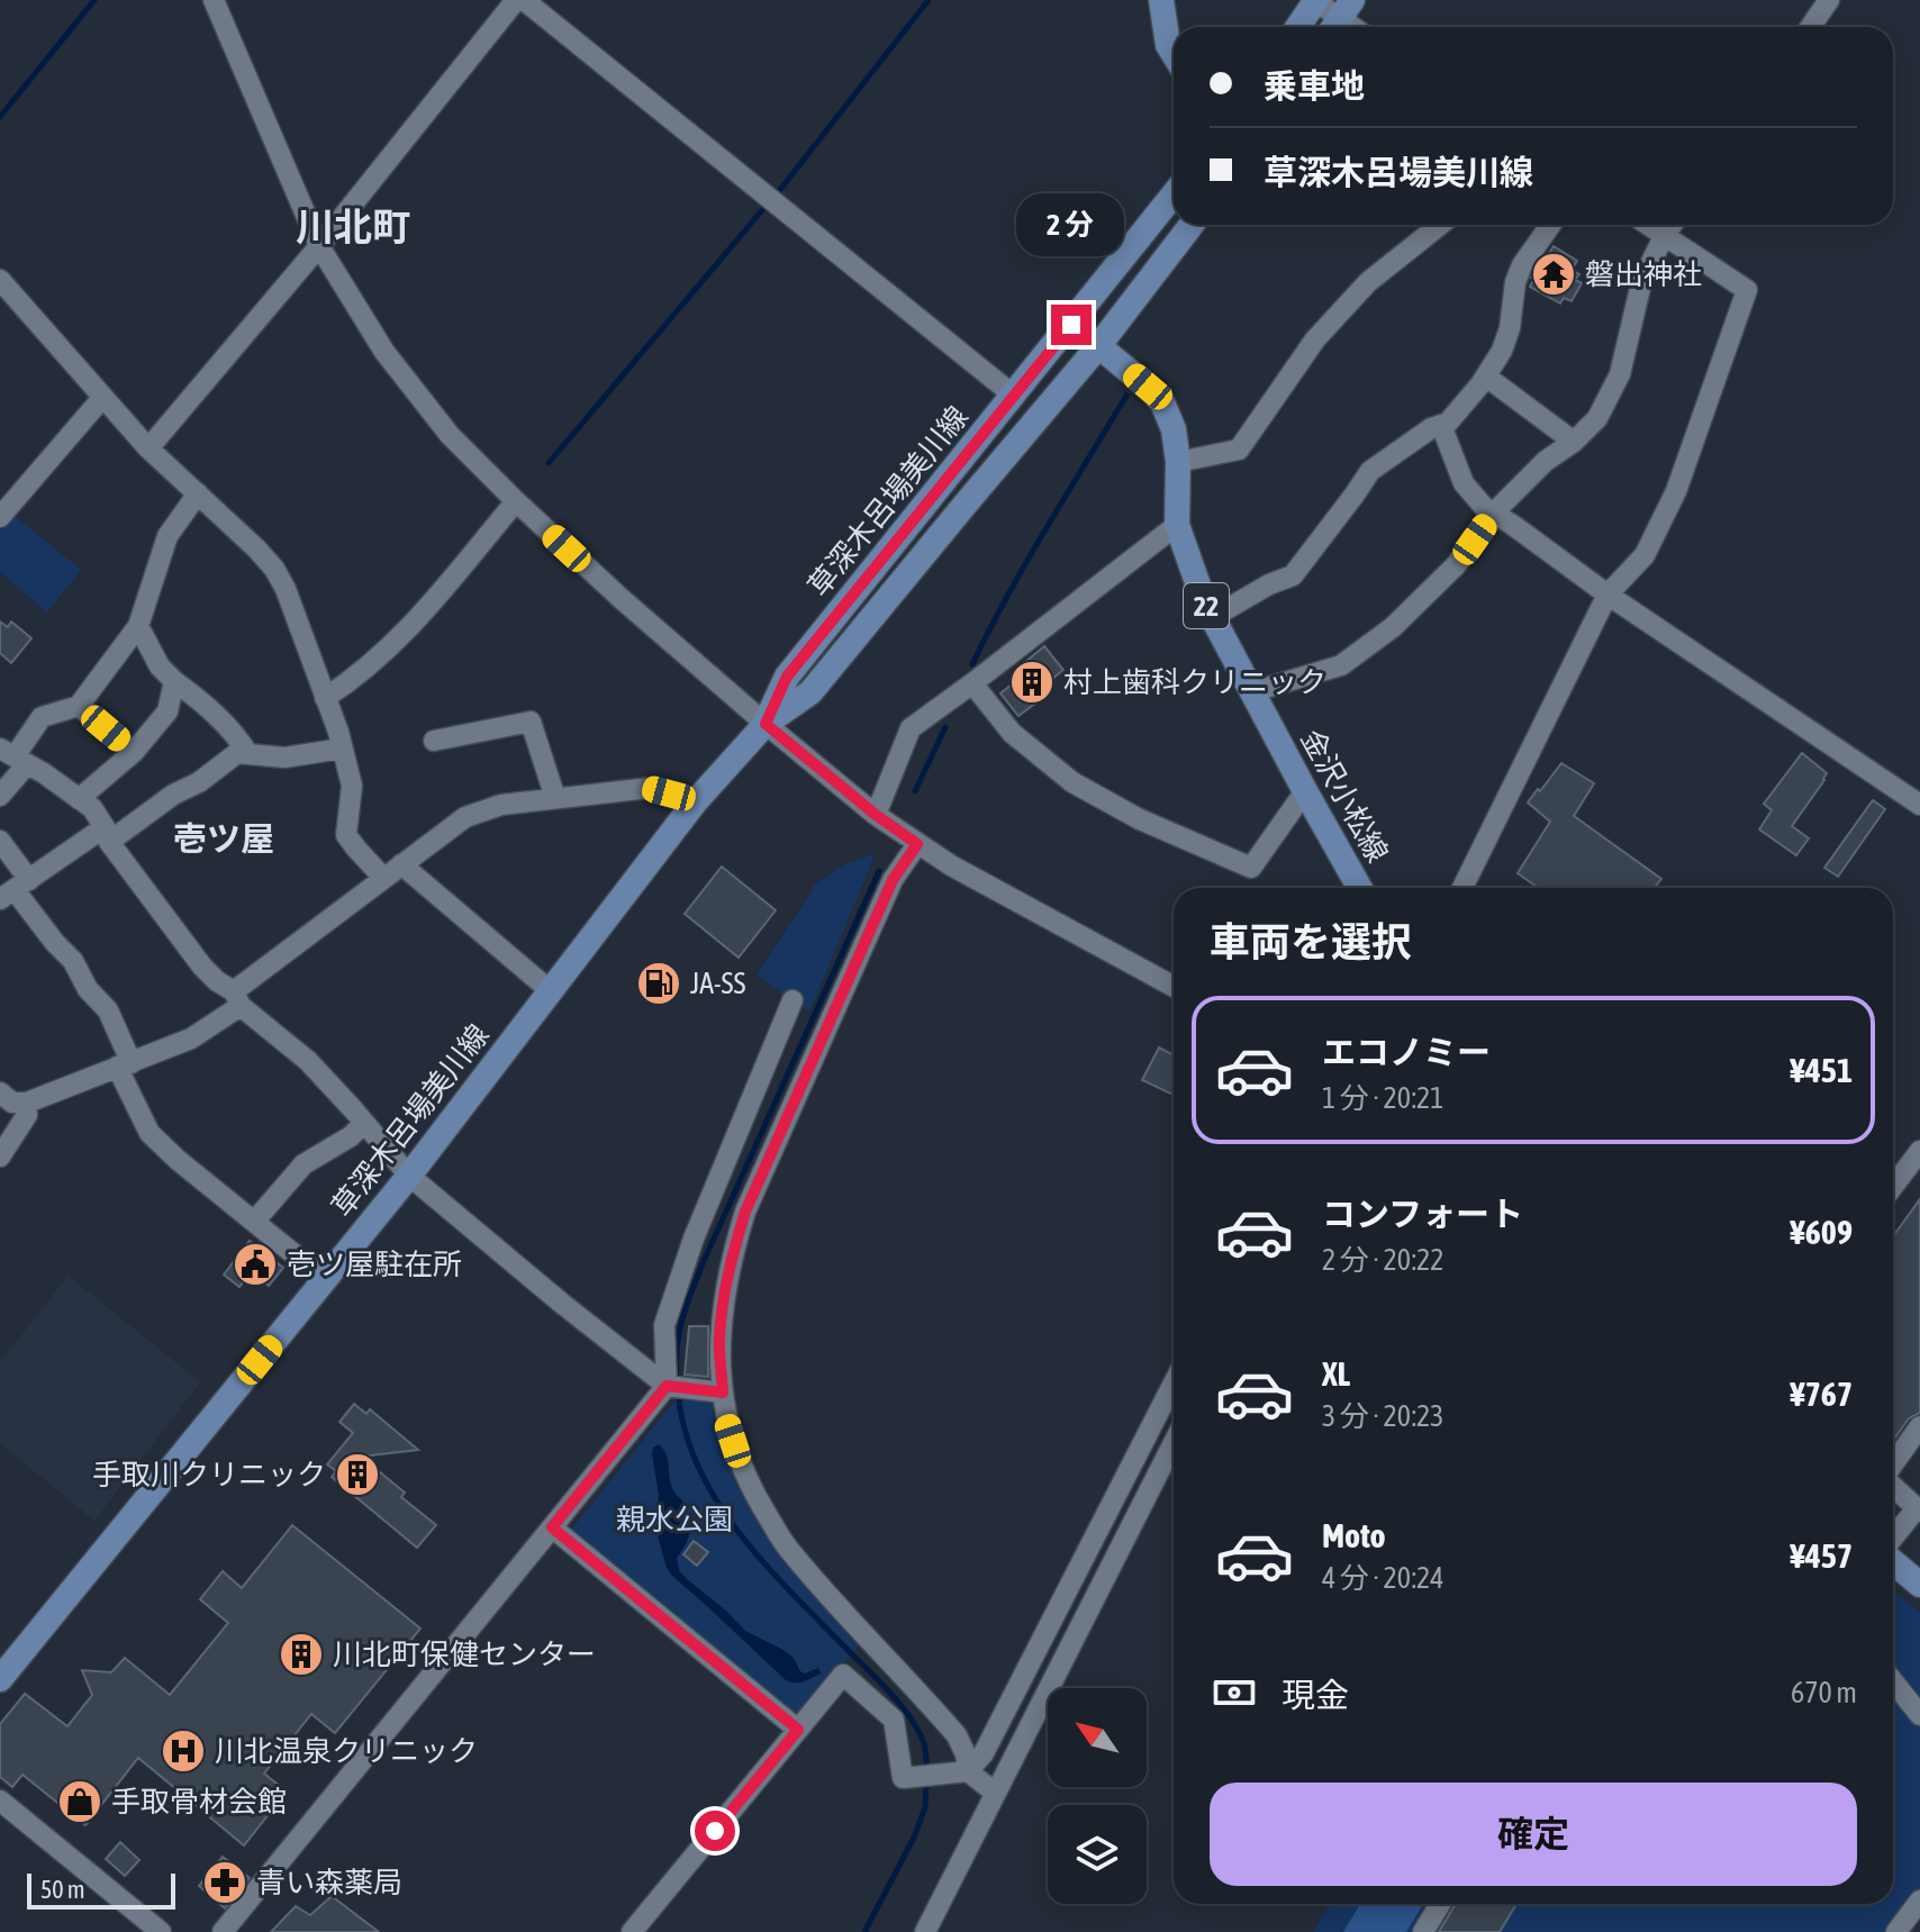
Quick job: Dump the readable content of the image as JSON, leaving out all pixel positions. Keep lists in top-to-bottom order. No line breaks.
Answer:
{"streets":{"main road":["草深木呂場美川線","22","金沢小松線"]},"crossings":[["草深木呂場美川線","金沢小松線"]],"districts":["川北町","壱ツ屋"],"parks":["親水公園"],"places":{"temple":["磐出神社"],"building":["村上歯科クリニック","手取川クリニック","川北町保健センター"],"fuel station":["JA-SS"],"public building":["壱ツ屋駐在所"],"hospital":["川北温泉クリニック"],"shop":["手取骨材会館"],"pharmacy":["青い森薬局"]},"scale_bar":"50 m","north":"top left","page":{"banner":["乗車地","草深木呂場美川線"],"bubble":"2 分","heading":"車両を選択","list":[{"name":"エコノミー","note":"1 分 · 20:21","value":"¥451"},{"name":"コンフォート","note":"2 分 · 20:22","value":"¥609"},{"name":"XL","note":"3 分 · 20:23","value":"¥767"},{"name":"Moto","note":"4 分 · 20:24","value":"¥457"}],"pay":["現金","670 m"],"buttons":"確定","scale":"50 m"}}
